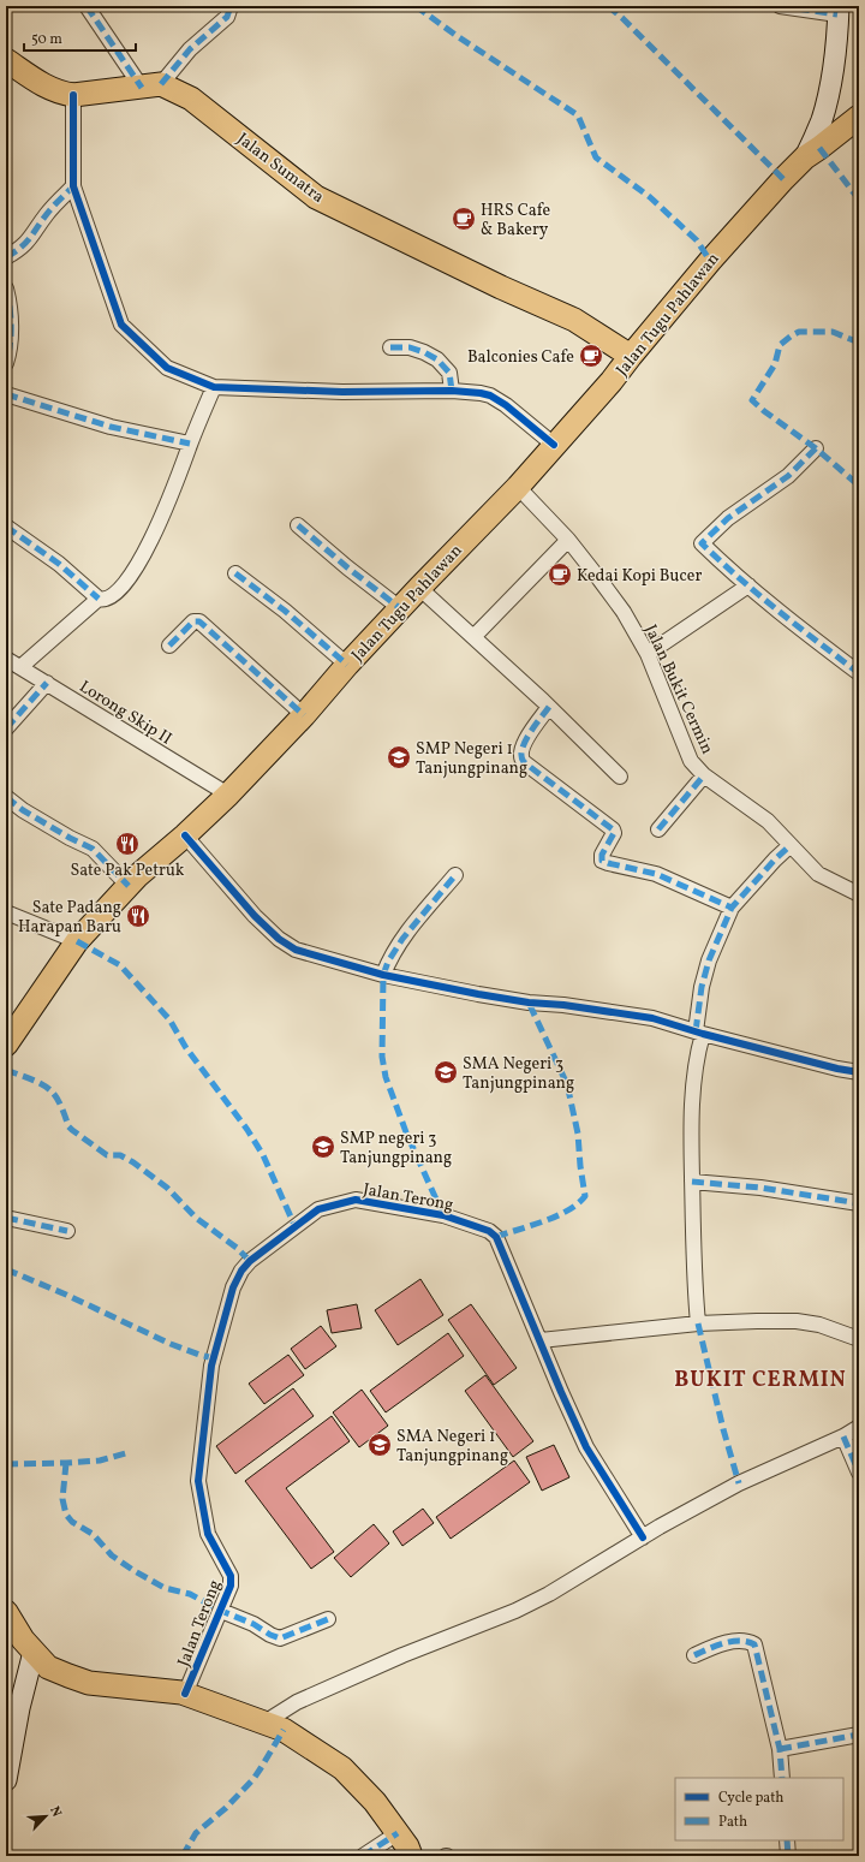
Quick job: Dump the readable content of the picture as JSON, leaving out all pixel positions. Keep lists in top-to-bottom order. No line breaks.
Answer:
{"streets":{"main road":["Jalan Sumatra","Jalan Tugu Pahlawan"],"street":["Jalan Bukit Cermin","Lorong Skip II","Jalan Terong"]},"crossings":[["Jalan Sumatra","Jalan Tugu Pahlawan"],["Jalan Tugu Pahlawan","Jalan Bukit Cermin"],["Jalan Tugu Pahlawan","Lorong Skip II"]],"districts":["BUKIT CERMIN"],"places":{"cafe":["HRS Cafe & Bakery","Balconies Cafe","Kedai Kopi Bucer"],"school or university":["SMP Negeri 1 Tanjungpinang","SMA Negeri 3 Tanjungpinang","SMP negeri 3 Tanjungpinang","SMA Negeri 1 Tanjungpinang"],"restaurant":["Sate Pak Petruk","Sate Padang Harapan Baru"]},"legend":["Cycle path","Path"],"scale_bar":"50 m","north":"top right"}
